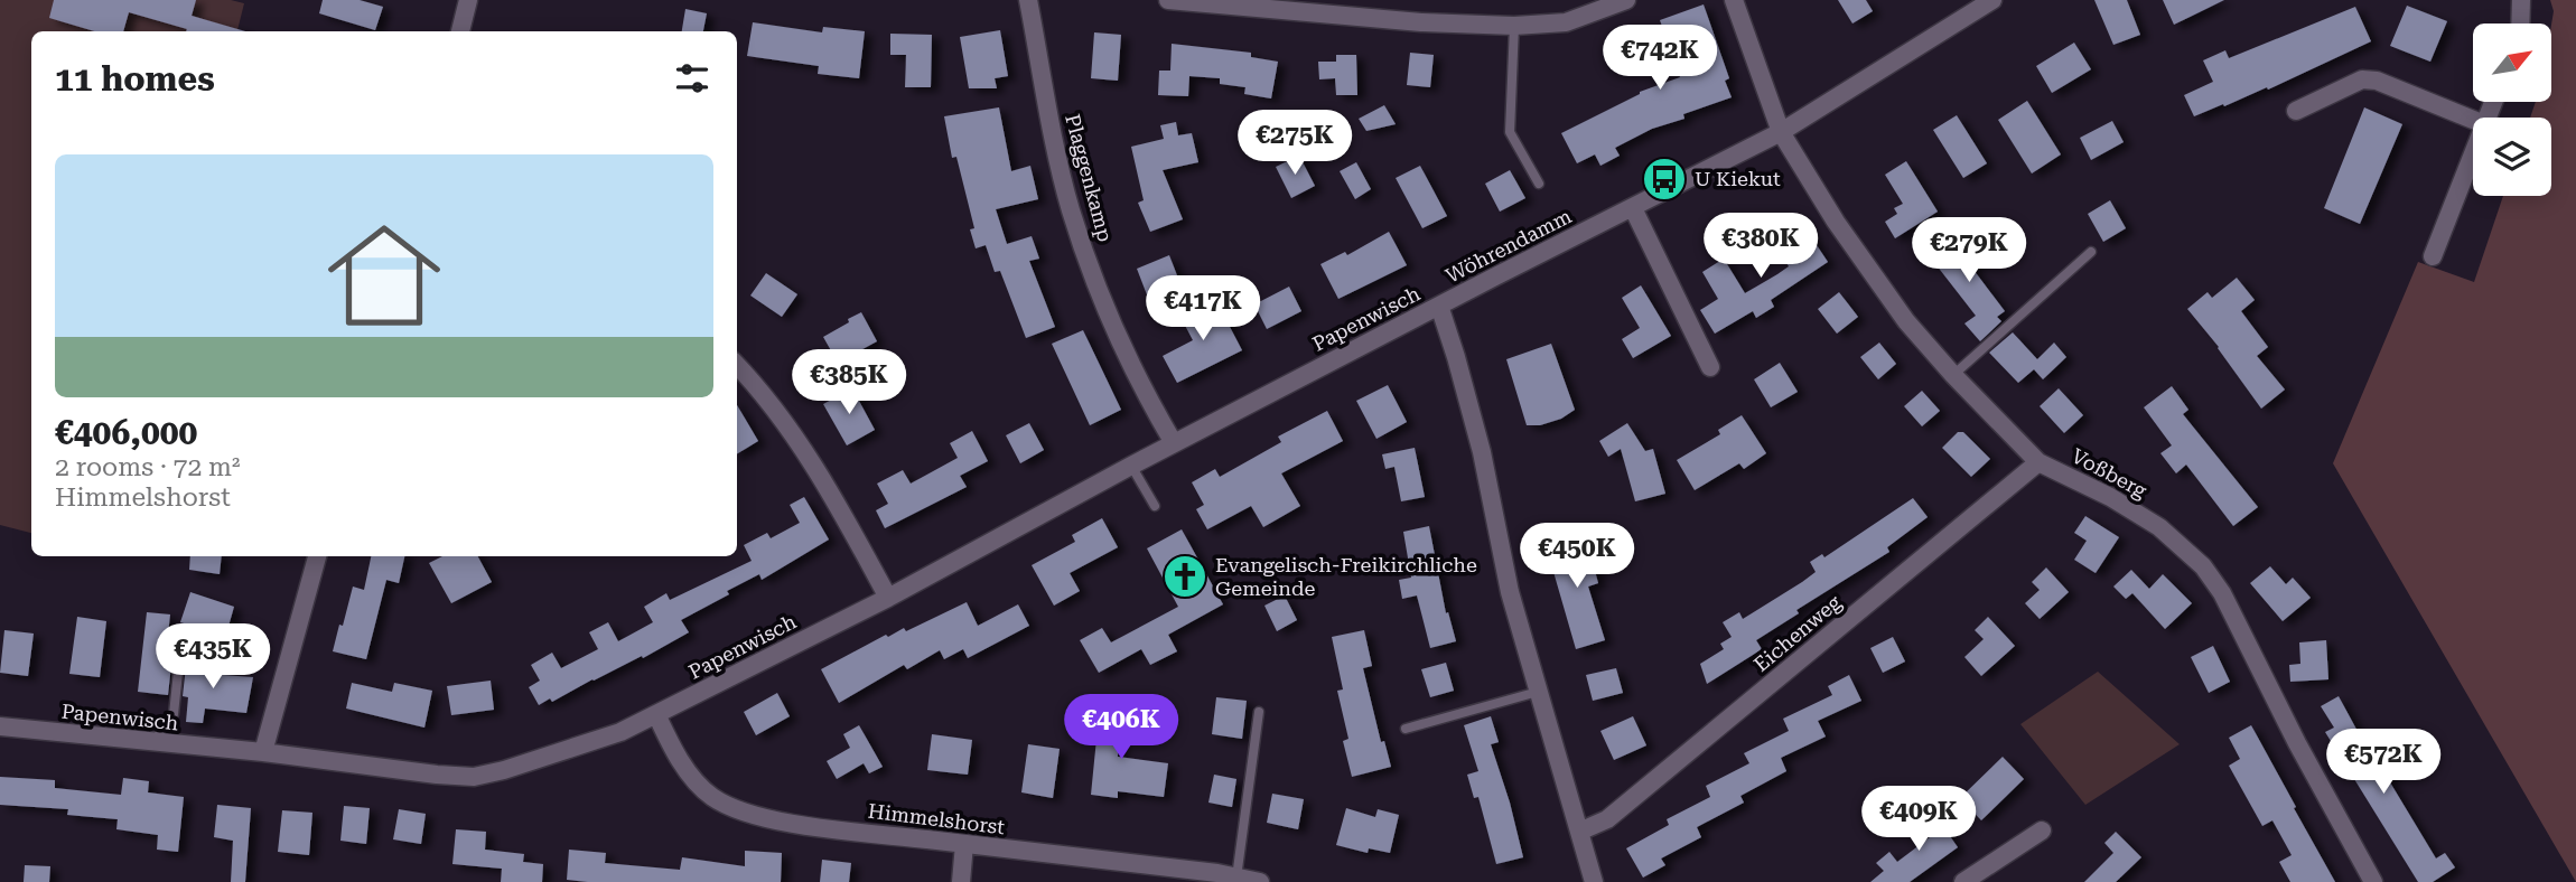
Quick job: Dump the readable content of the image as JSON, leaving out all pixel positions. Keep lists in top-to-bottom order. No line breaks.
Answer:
{"streets":{"street":["Plaggenkamp","Wöhrendamm","Papenwisch","Voßberg","Eichenweg","Himmelshorst"]},"crossings":[["Plaggenkamp","Papenwisch"],["Wöhrendamm","Papenwisch"],["Wöhrendamm","Voßberg"],["Wöhrendamm","Eichenweg"],["Papenwisch","Himmelshorst"],["Voßberg","Eichenweg"]],"places":{"bus stop":["U Kiekut"],"church":["Evangelisch-Freikirchliche Gemeinde"]},"north":"top right","page":{"price":["€742K","€275K","€380K","€279K","€417K","€385K","€450K","€435K","€406K","€572K","€409K"],"heading":"11 homes","list":[{"name":"€406,000","note":"2 rooms · 72 m² · Himmelshorst"}]}}
